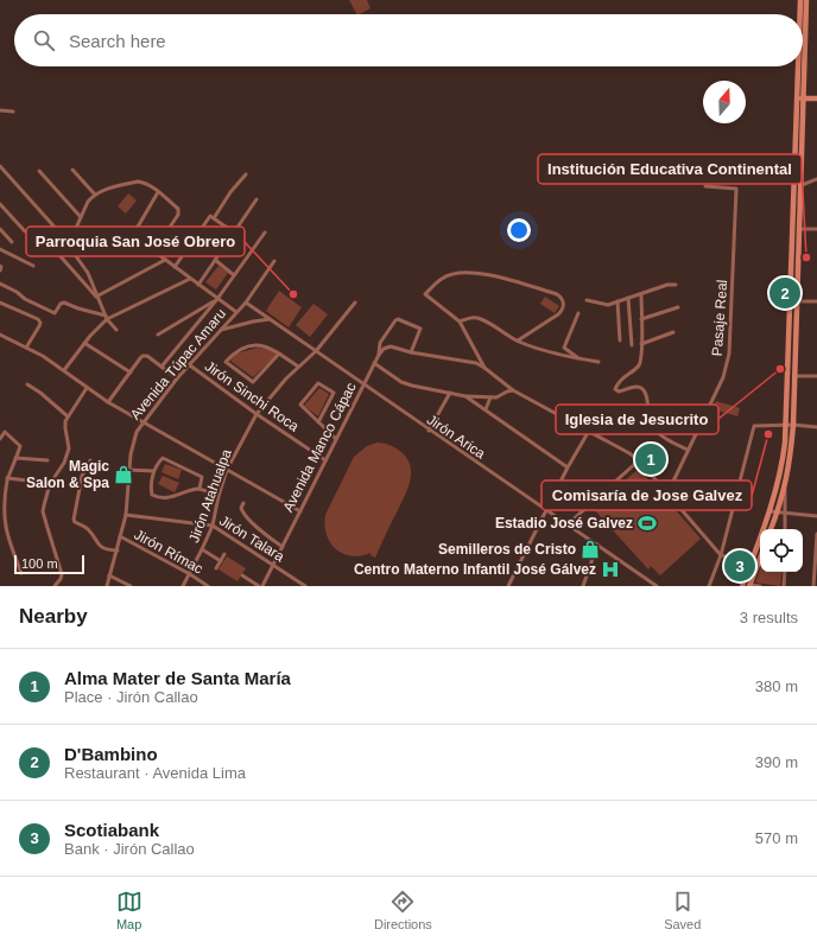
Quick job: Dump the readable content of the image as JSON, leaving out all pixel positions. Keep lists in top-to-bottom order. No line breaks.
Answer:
{"streets":{"street":["Pasaje Real","Avenida Túpac Amaru","Jirón Sinchi Roca","Jirón Arica","Avenida Manco Cápac","Jirón Atahualpa","Jirón Talara","Jirón Rímac"]},"crossings":[["Avenida Túpac Amaru","Jirón Sinchi Roca"],["Avenida Túpac Amaru","Jirón Arica"],["Avenida Túpac Amaru","Jirón Talara"],["Avenida Túpac Amaru","Jirón Rímac"],["Jirón Sinchi Roca","Avenida Manco Cápac"],["Jirón Sinchi Roca","Jirón Atahualpa"],["Jirón Arica","Avenida Manco Cápac"],["Jirón Arica","Jirón Atahualpa"],["Avenida Manco Cápac","Jirón Talara"],["Jirón Atahualpa","Jirón Talara"],["Jirón Atahualpa","Jirón Rímac"]],"places":{"other":["Institución Educativa Continental","Parroquia San José Obrero","Iglesia de Jesucrito","Comisaría de Jose Galvez"],"shop":["Magic Salon & Spa","Semilleros de Cristo"],"sports":["Estadio José Galvez"],"hospital":["Centro Materno Infantil José Gálvez"]},"scale_bar":"100 m","north":"top","page":{"search":"Search here","pins":["2","1","3"],"scale":"100 m","heading":["Nearby","3 results"],"list":[{"mark":"1","name":"Alma Mater de Santa María","note":"Place · Jirón Callao","value":"380 m"},{"mark":"2","name":"D'Bambino","note":"Restaurant · Avenida Lima","value":"390 m"},{"mark":"3","name":"Scotiabank","note":"Bank · Jirón Callao","value":"570 m"}],"nav":["Map","Directions","Saved"]}}
